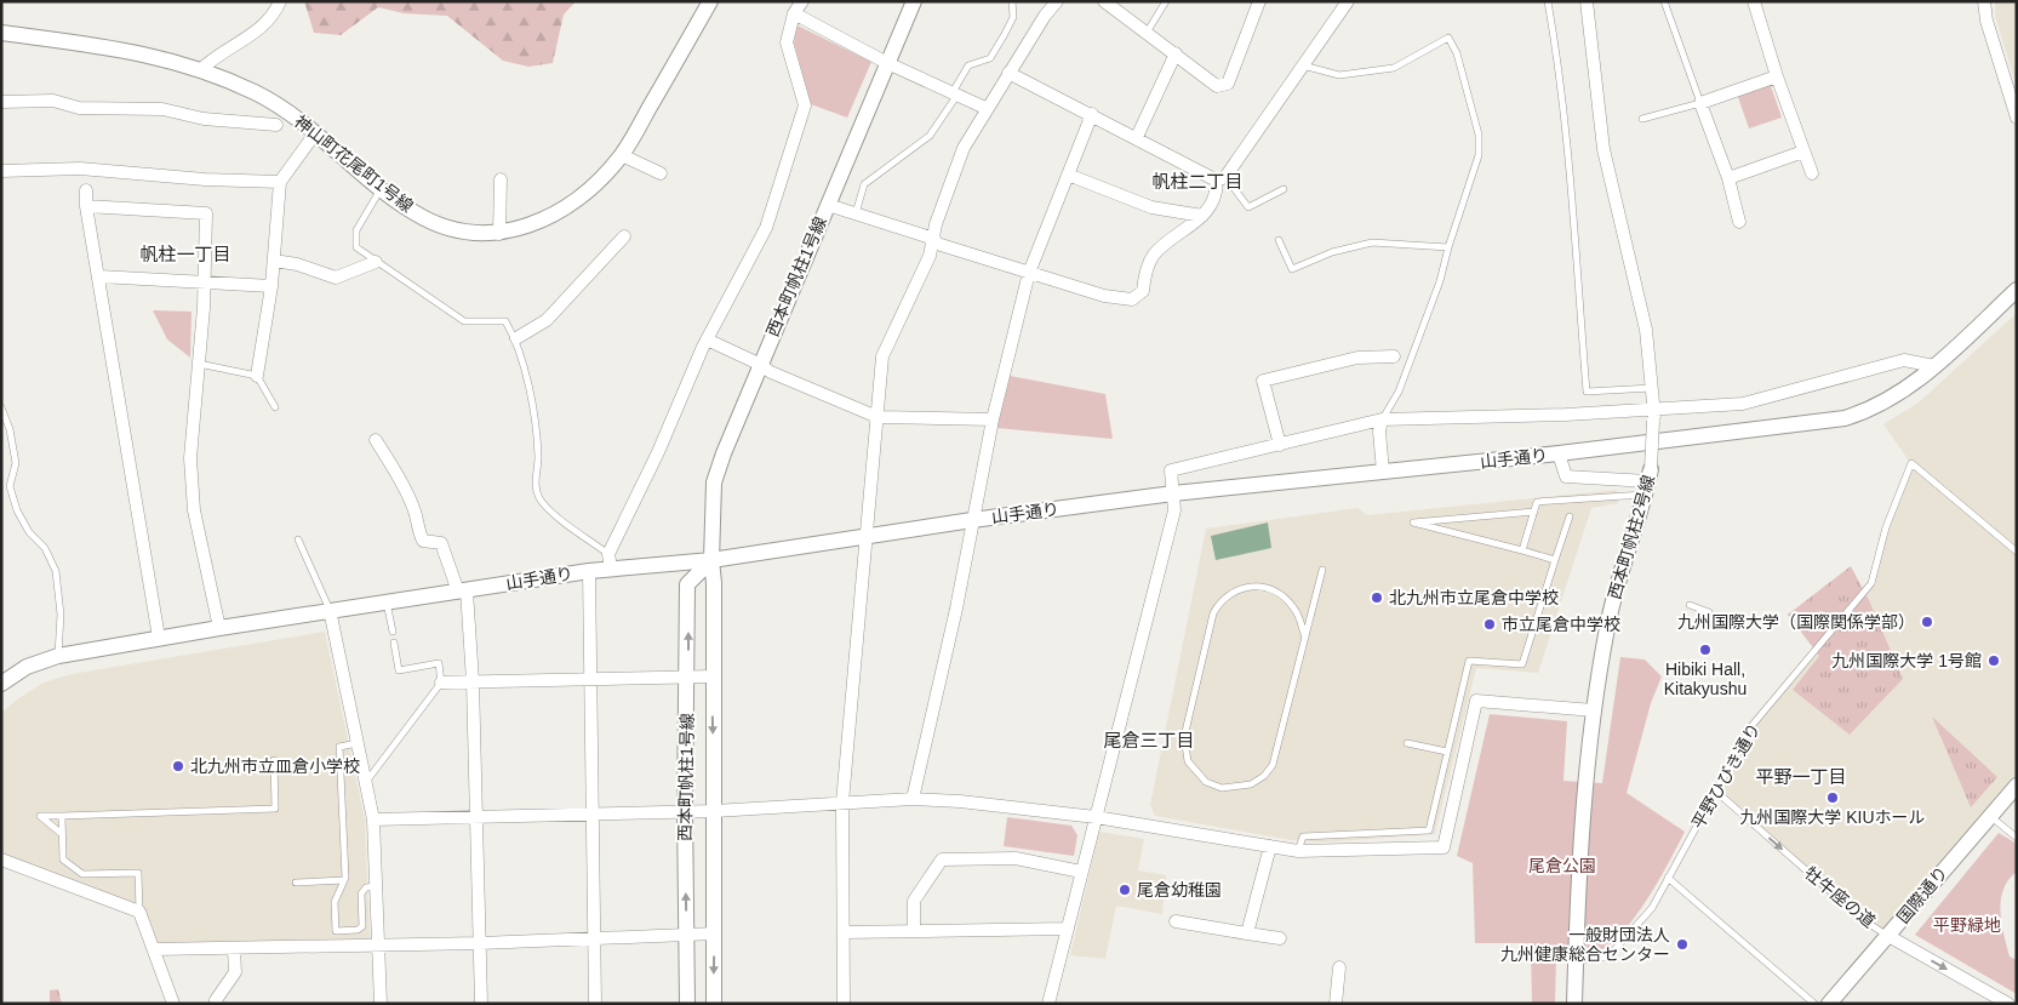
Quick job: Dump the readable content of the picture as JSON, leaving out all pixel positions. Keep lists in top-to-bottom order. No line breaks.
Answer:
{"streets":{"street":["神山町花尾町1号線","西本町帆柱1号線","山手通り","西本町帆柱2号線","国際通り","牡牛座の道"],"lane":["平野ひびき通り"]},"crossings":[["西本町帆柱1号線","山手通り"],["西本町帆柱2号線","平野ひびき通り"],["平野ひびき通り","牡牛座の道"],["国際通り","牡牛座の道"]],"one_way":["牡牛座の道"],"districts":["帆柱二丁目","帆柱一丁目","尾倉三丁目","平野一丁目"],"parks":["尾倉公園","平野緑地"],"places":["北九州市立尾倉中学校","九州国際大学（国際関係学部）","市立尾倉中学校","Hibiki Hall, Kitakyushu","九州国際大学 1号館","北九州市立皿倉小学校","九州国際大学 KIUホール","尾倉幼稚園","一般財団法人 九州健康総合センター"]}
